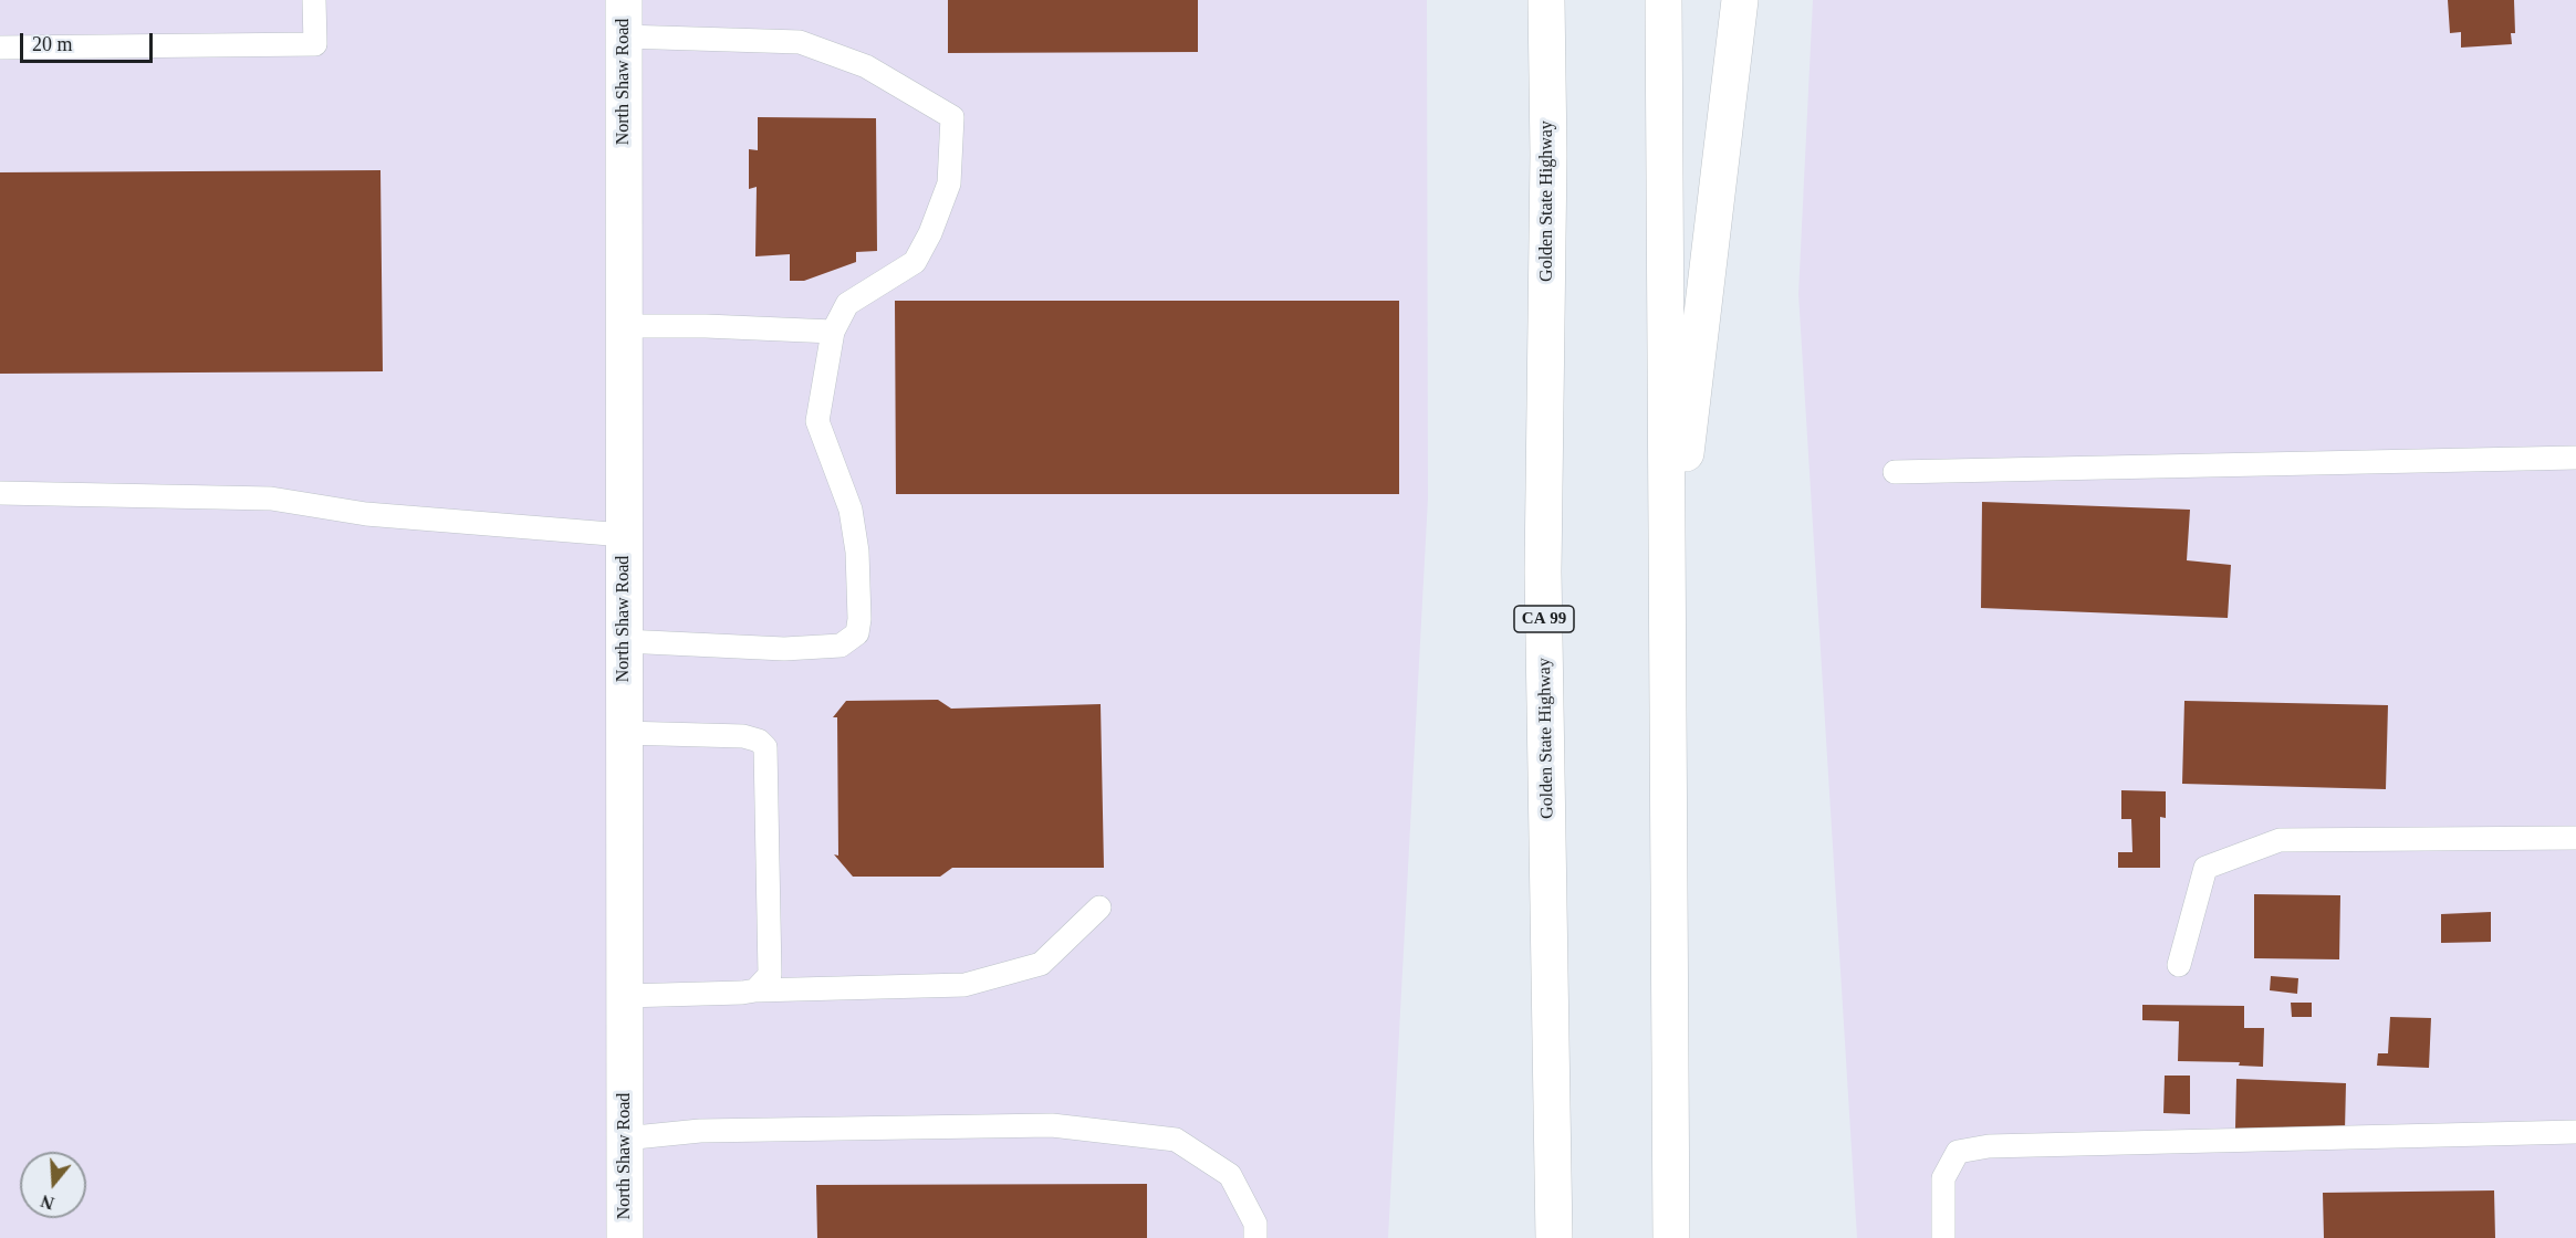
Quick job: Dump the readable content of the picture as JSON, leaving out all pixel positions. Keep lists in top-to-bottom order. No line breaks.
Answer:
{"streets":{"main road":["North Shaw Road","Golden State Highway","CA 99"]},"scale_bar":"20 m","north":"bottom"}
